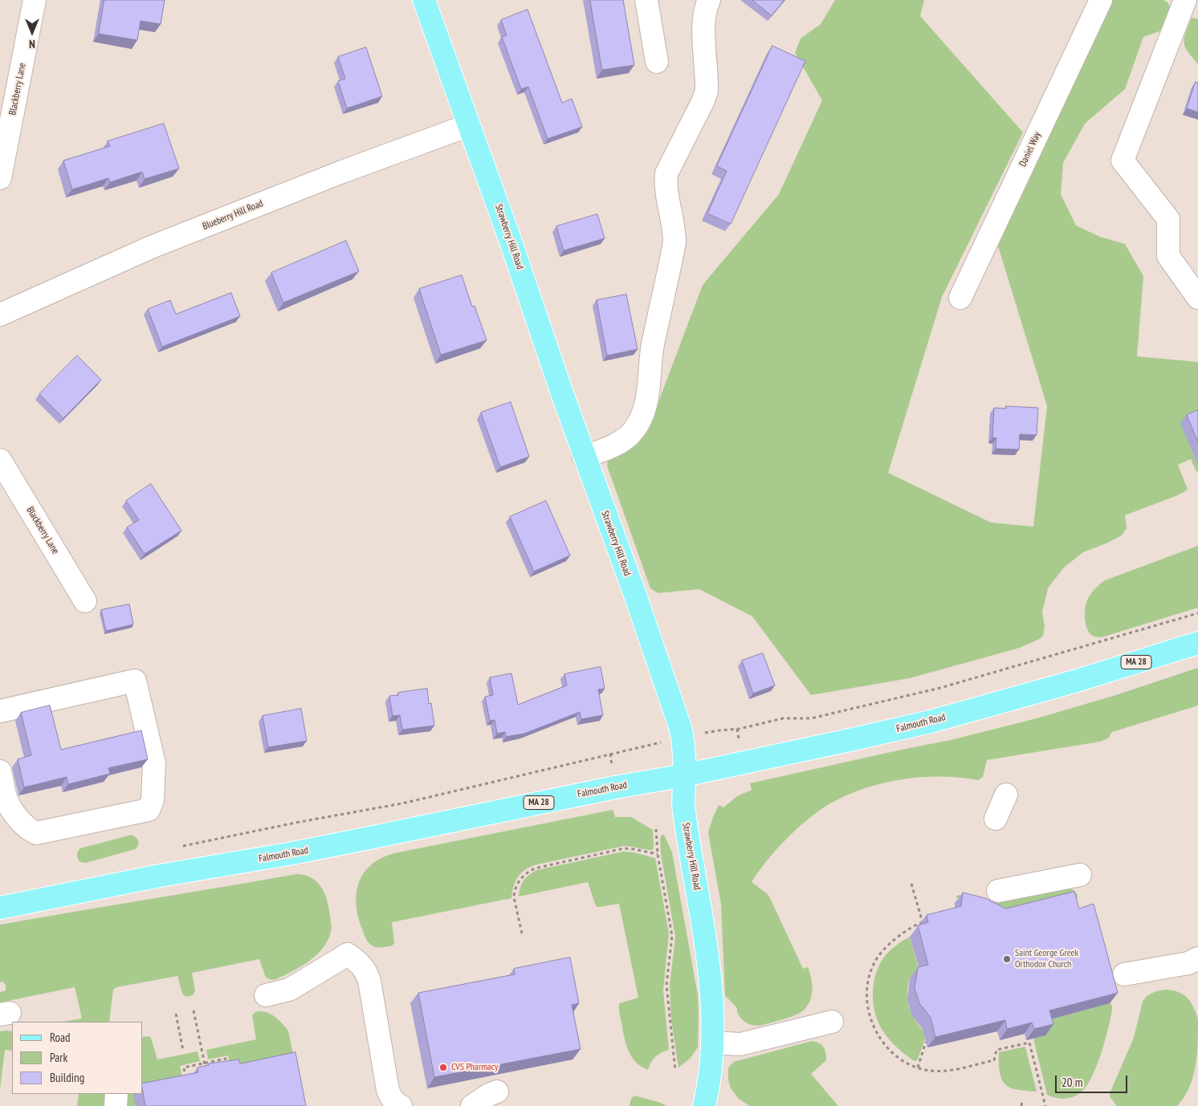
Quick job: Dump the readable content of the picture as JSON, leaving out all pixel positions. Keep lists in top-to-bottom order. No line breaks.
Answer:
{"streets":{"main road":["Strawberry Hill Road","MA 28","Falmouth Road"],"street":["Blackberry Lane","Daniel Way","Blueberry Hill Road"]},"crossings":[["Blueberry Hill Road","Strawberry Hill Road"],["Strawberry Hill Road","Falmouth Road"]],"places":["Saint George Greek Orthodox Church","CVS Pharmacy"],"legend":["Road","Park","Building"],"scale_bar":"20 m","north":"bottom"}
